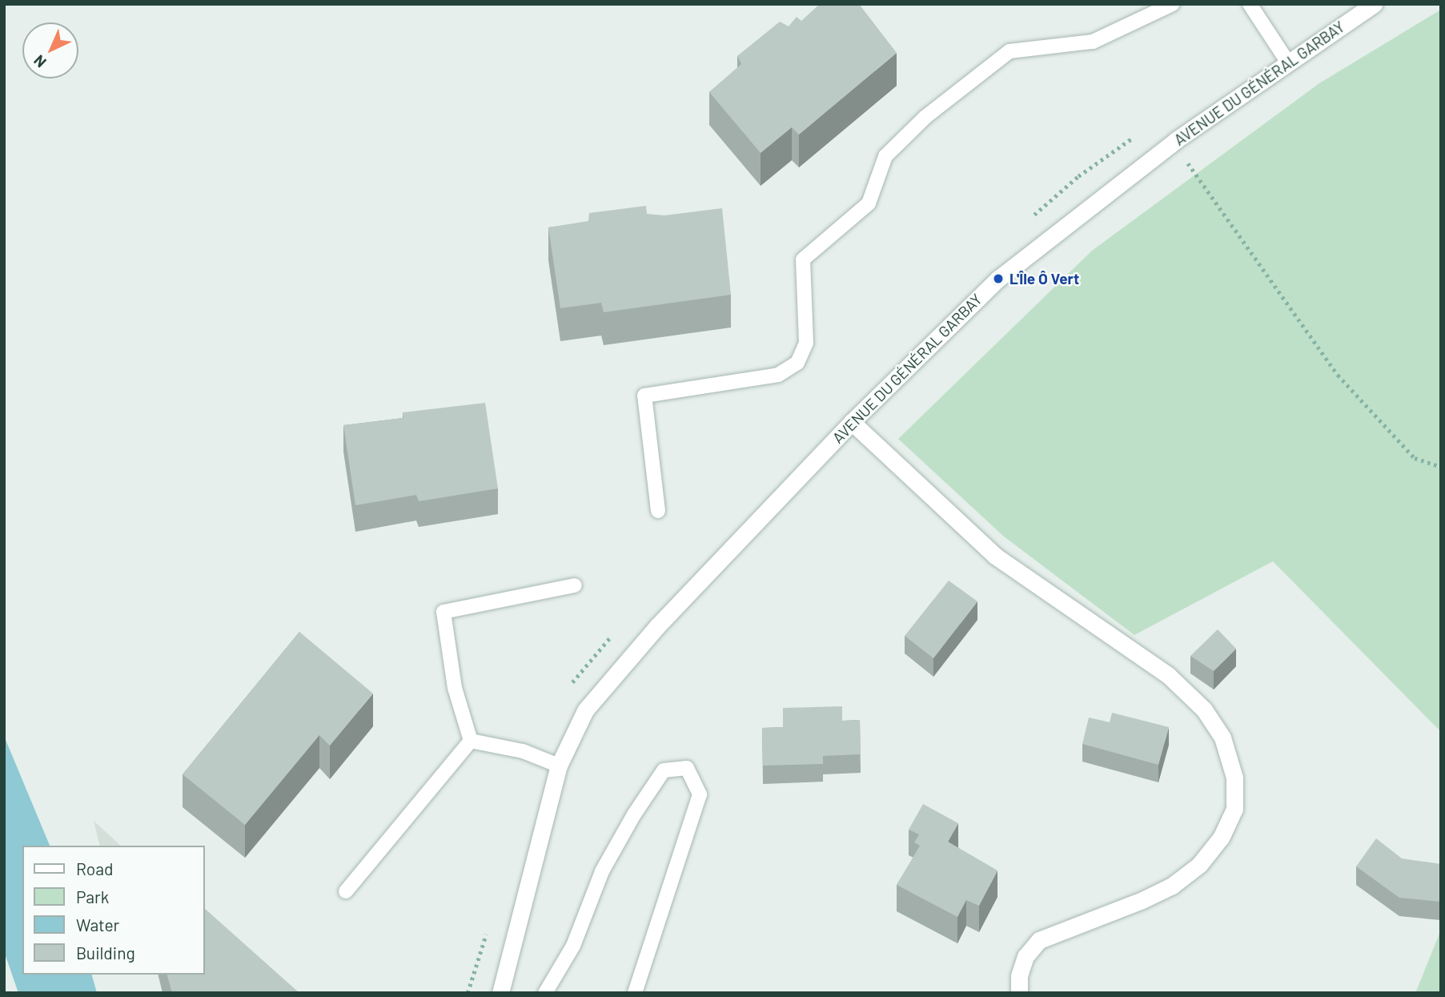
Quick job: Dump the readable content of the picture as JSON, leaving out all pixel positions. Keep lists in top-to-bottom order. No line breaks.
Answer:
{"streets":{"main road":["AVENUE DU GÉNÉRAL GARBAY"]},"places":["L'Île Ô Vert"],"legend":["Road","Park","Water","Building"],"north":"bottom left"}
